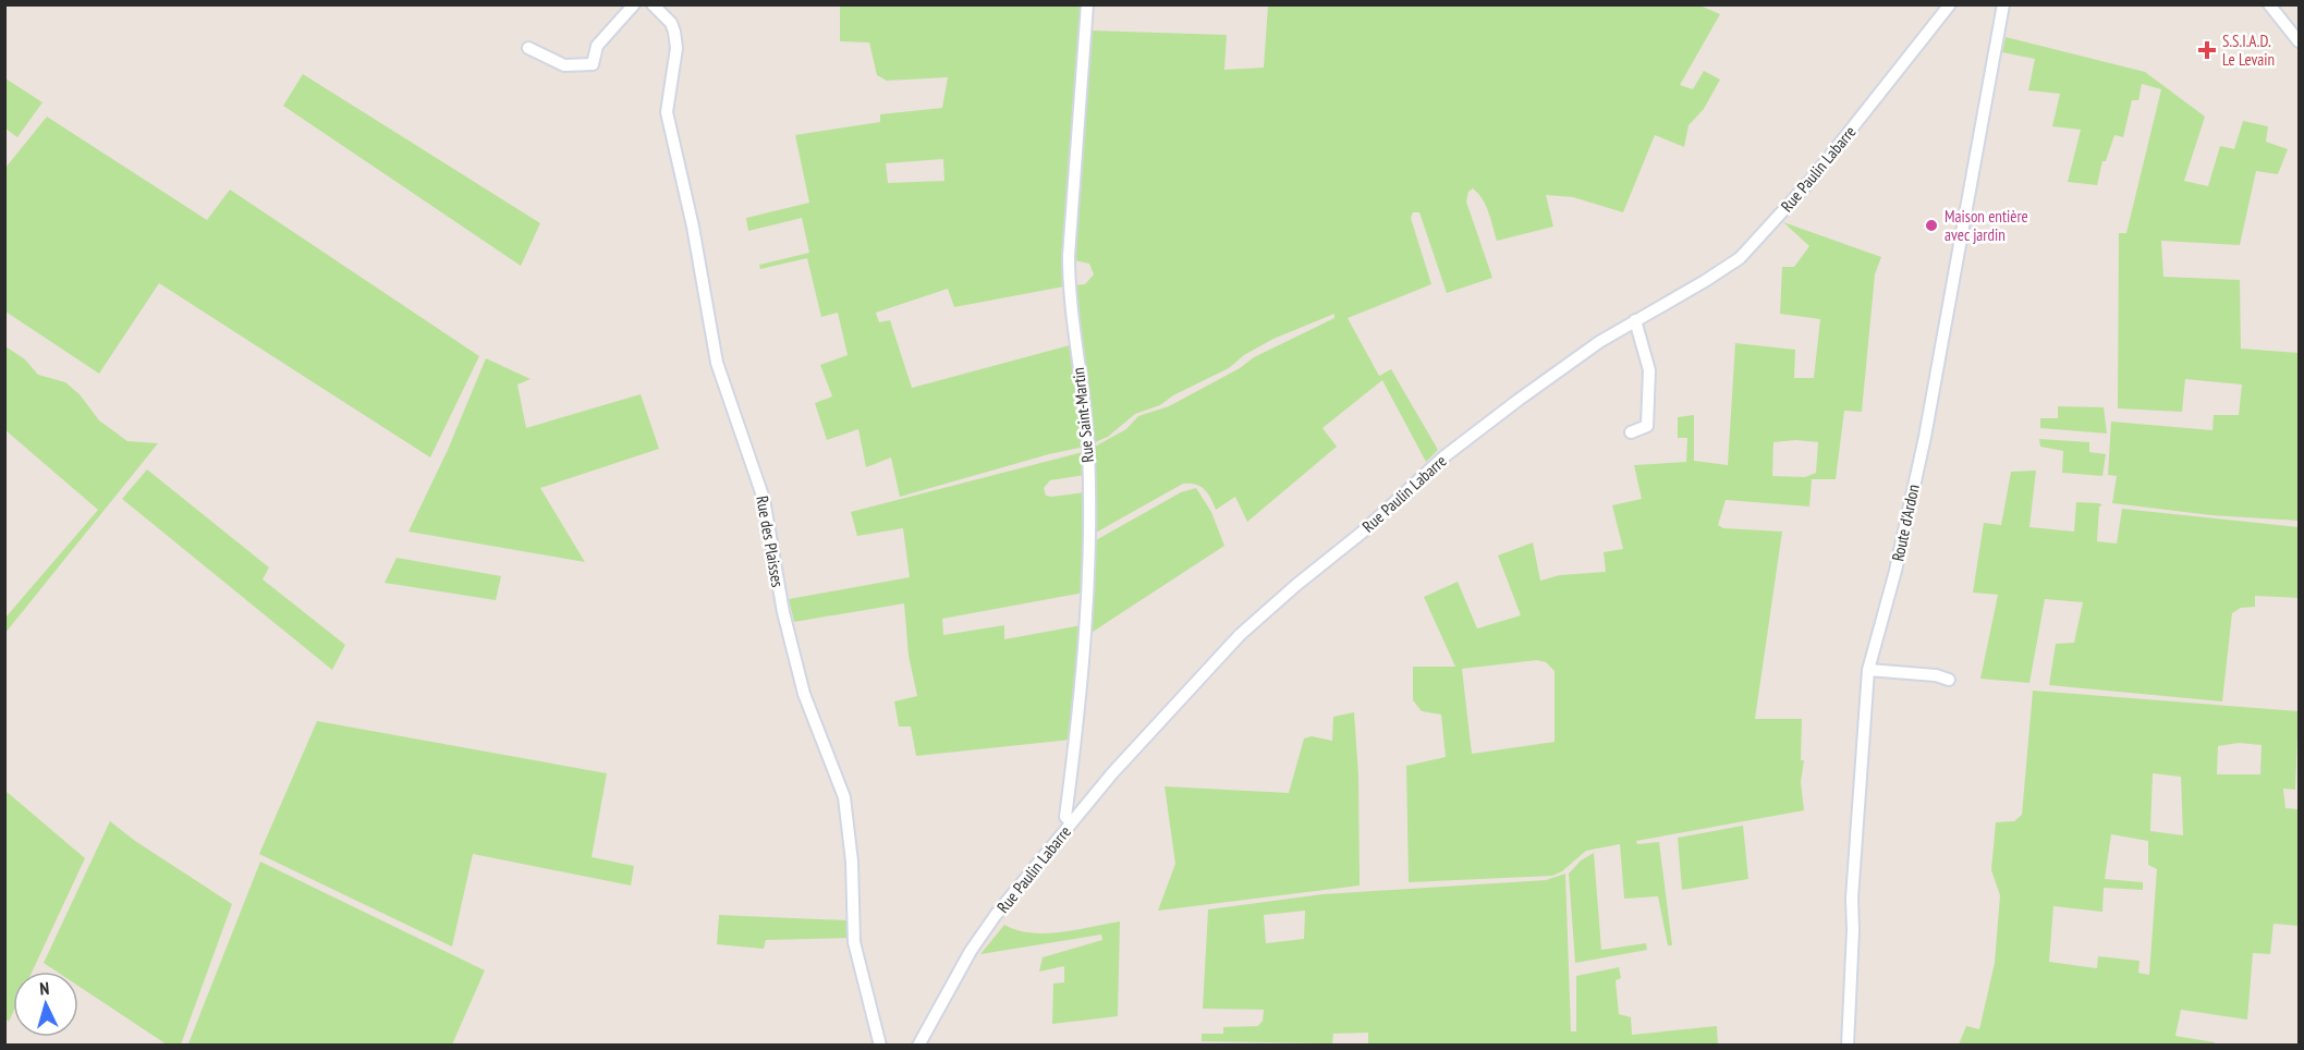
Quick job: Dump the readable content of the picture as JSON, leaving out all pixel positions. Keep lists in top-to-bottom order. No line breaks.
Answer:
{"streets":{"street":["Rue Paulin Labarre","Rue Saint-Martin","Route d'Ardon","Rue des Plaisses"]},"crossings":[["Rue Paulin Labarre","Rue Saint-Martin"]],"places":{"health":["S.S.I.A.D. Le Levain"],"other":["Maison entière avec jardin"]},"north":"top"}
